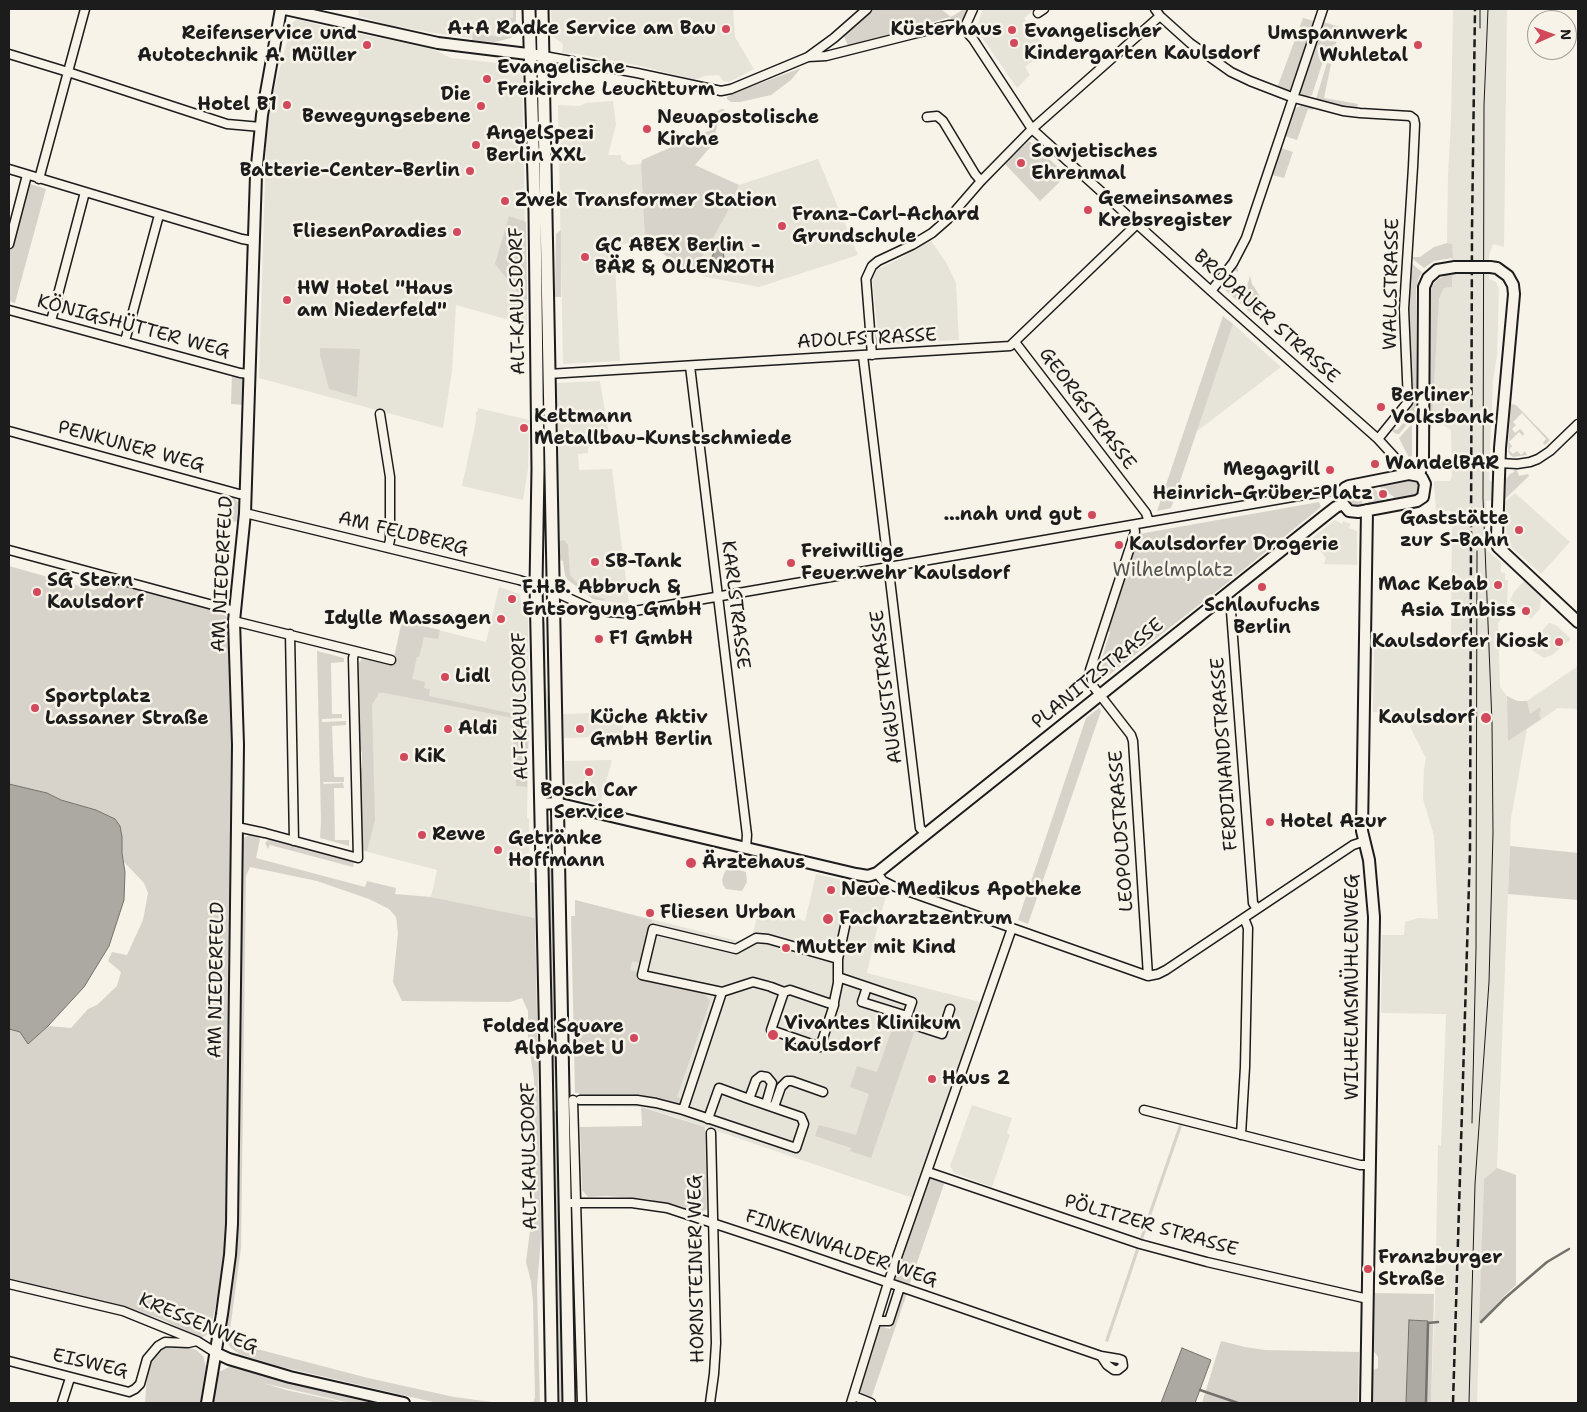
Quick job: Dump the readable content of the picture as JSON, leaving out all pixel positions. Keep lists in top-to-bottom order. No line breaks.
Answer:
{"streets":{"main road":["ALT-KAULSDORF"],"street":["WALLSTRASSE","BRODAUER STRASSE","KÖNIGSHÜTTER WEG","ADOLFSTRASSE","GEORGSTRASSE","PENKUNER WEG","AM FELDBERG","AM NIEDERFELD","KARLSTRASSE","PLANITZSTRASSE","AUGUSTSTRASSE","FERDINANDSTRASSE","LEOPOLDSTRASSE","WILHELMSMÜHLENWEG","PÖLITZER STRASSE","FINKENWALDER WEG","HORNSTEINER WEG","KRESSENWEG","EISWEG"]},"crossings":[["WALLSTRASSE","BRODAUER STRASSE"],["ALT-KAULSDORF","ADOLFSTRASSE"],["ALT-KAULSDORF","AM FELDBERG"],["ALT-KAULSDORF","FINKENWALDER WEG"],["KÖNIGSHÜTTER WEG","AM NIEDERFELD"],["ADOLFSTRASSE","GEORGSTRASSE"],["ADOLFSTRASSE","KARLSTRASSE"],["ADOLFSTRASSE","AUGUSTSTRASSE"],["GEORGSTRASSE","AM FELDBERG"],["PENKUNER WEG","AM NIEDERFELD"],["AM FELDBERG","AM NIEDERFELD"],["AM FELDBERG","KARLSTRASSE"],["AM FELDBERG","AUGUSTSTRASSE"],["AM FELDBERG","LEOPOLDSTRASSE"],["AM NIEDERFELD","KRESSENWEG"],["PLANITZSTRASSE","AUGUSTSTRASSE"],["PLANITZSTRASSE","FERDINANDSTRASSE"],["PLANITZSTRASSE","LEOPOLDSTRASSE"],["WILHELMSMÜHLENWEG","PÖLITZER STRASSE"],["FINKENWALDER WEG","HORNSTEINER WEG"],["KRESSENWEG","EISWEG"]],"parks":["Wilhelmplatz"],"places":["A+A Radke Service am Bau","Küsterhaus","Evangelischer Kindergarten Kaulsdorf","Reifenservice und Autotechnik A. Müller","Umspannwerk Wuhletal","Evangelische Freikirche Leuchtturm","Hotel B1","Die Bewegungsebene","Neuapostolische Kirche","AngelSpezi Berlin XXL","Sowjetisches Ehrenmal","Batterie-Center-Berlin","Zwek Transformer Station","Gemeinsames Krebsregister","Franz-Carl-Achard Grundschule","FliesenParadies","GC ABEX Berlin - BÄR & OLLENROTH","HW Hotel \"Haus am Niederfeld\"","Berliner Volksbank","Kettmann Metallbau-Kunstschmiede","WandelBAR","Megagrill","Heinrich-Grüber-Platz","...nah und gut","Gaststätte zur S-Bahn","Kaulsdorfer Drogerie","SB-Tank","Freiwillige Feuerwehr Kaulsdorf","Mac Kebab","Schlaufuchs Berlin","SG Stern Kaulsdorf","F.H.B. Abbruch & Entsorgung GmbH","Asia Imbiss","Idylle Massagen","F1 GmbH","Kaulsdorfer Kiosk","Lidl","Sportplatz Lassaner Straße","Kaulsdorf","Aldi","Küche Aktiv GmbH Berlin","KiK","Bosch Car Service","Hotel Azur","Rewe","Getränke Hoffmann","Ärztehaus","Neue Medikus Apotheke","Fliesen Urban","Facharztzentrum","Mutter mit Kind","Vivantes Klinikum Kaulsdorf","Folded Square Alphabet U","Haus 2","Franzburger Straße"],"north":"right"}
